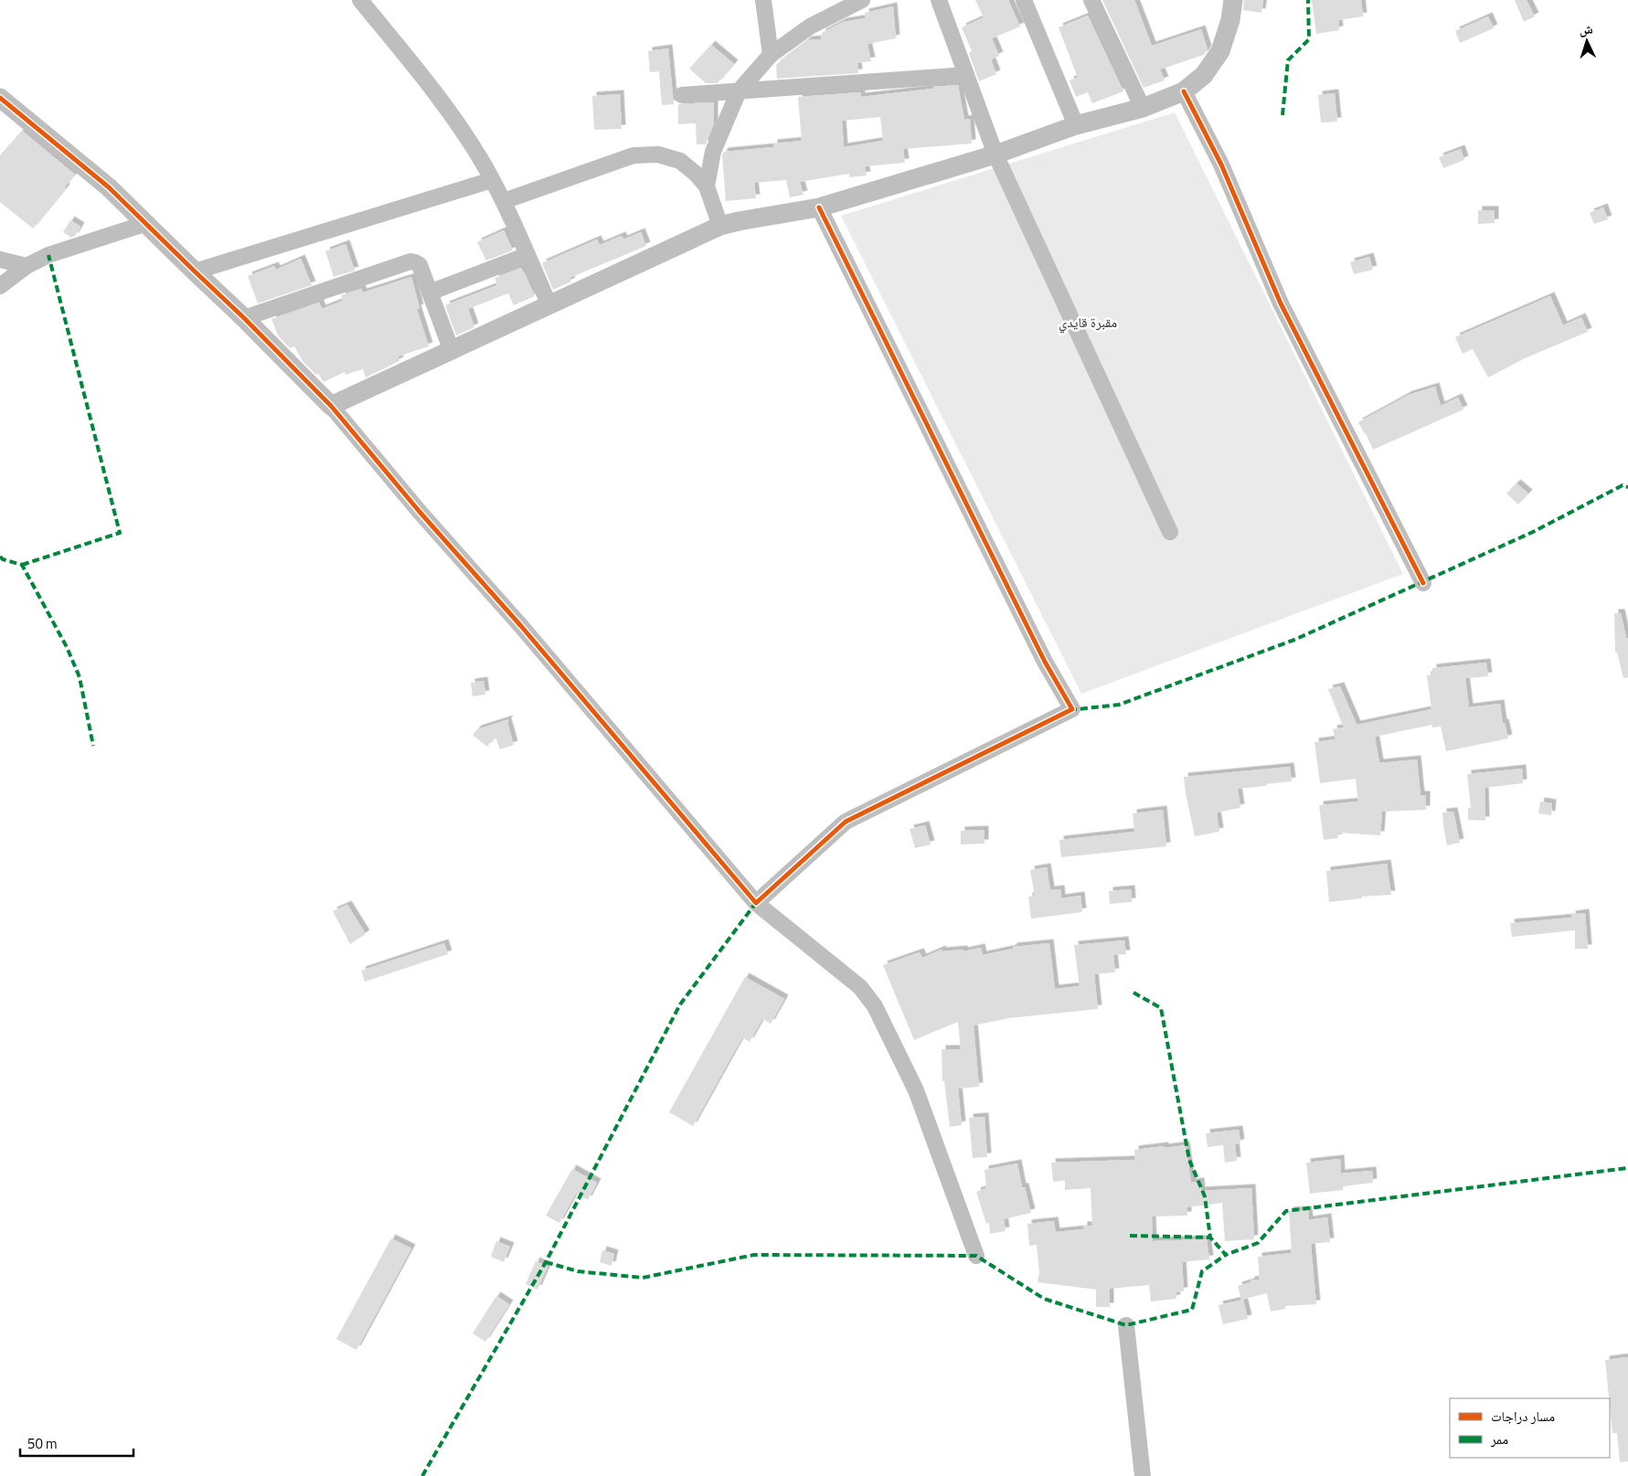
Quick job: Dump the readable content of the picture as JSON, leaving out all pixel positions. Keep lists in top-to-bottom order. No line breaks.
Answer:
{"parks":["مقبرة قايدي"],"legend":["مسار دراجات","ممر"],"scale_bar":"50 m","north":"top"}
